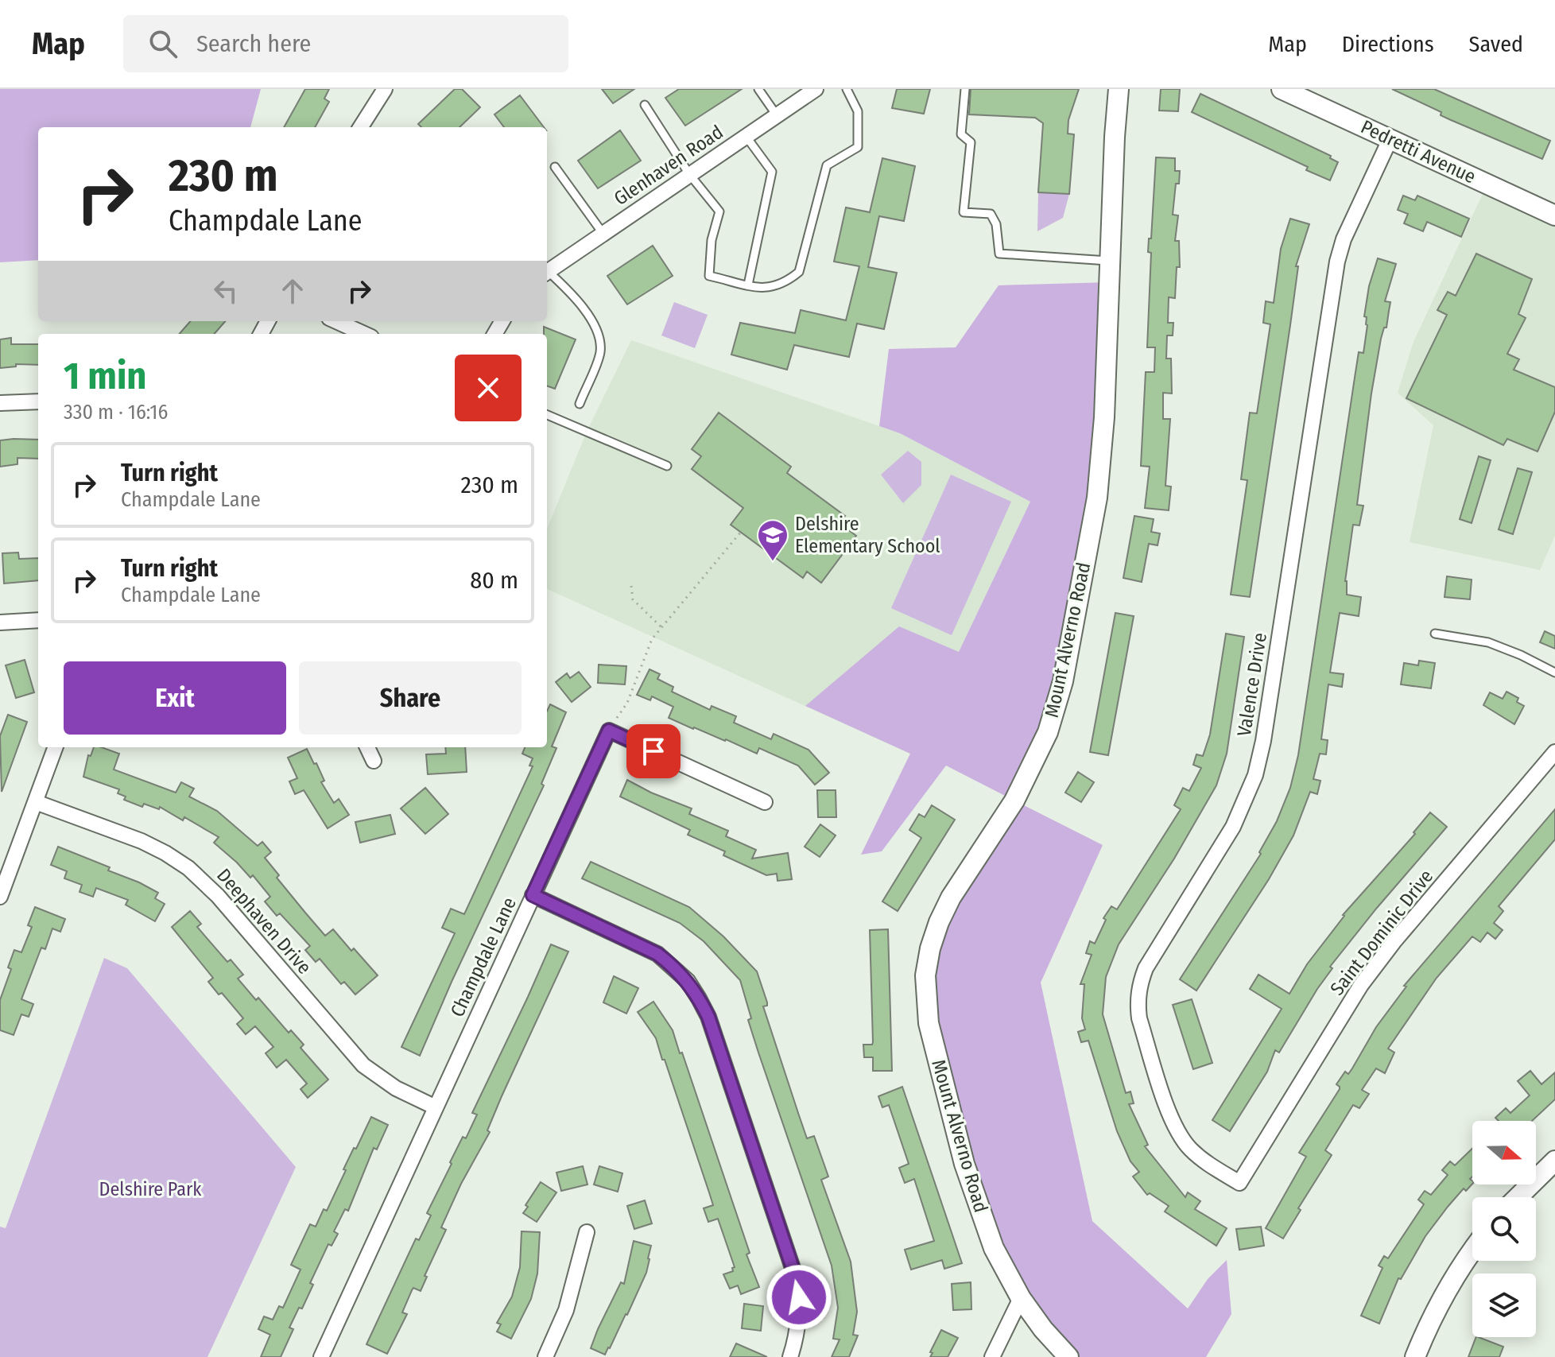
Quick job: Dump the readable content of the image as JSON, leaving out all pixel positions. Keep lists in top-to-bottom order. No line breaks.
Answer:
{"streets":{"street":["Pedretti Avenue","Glenhaven Road","Mount Alverno Road","Valence Drive","Deephaven Drive","Saint Dominic Drive","Champdale Lane"]},"crossings":[["Pedretti Avenue","Valence Drive"],["Valence Drive","Saint Dominic Drive"],["Deephaven Drive","Champdale Lane"]],"parks":["Delshire Park"],"places":{"school or university":["Delshire Elementary School"]},"north":"right","page":{"header":"Map","search":"Search here","nav":["Map","Directions","Saved"],"turn":["230 m","Champdale Lane"],"heading":["1 min","330 m · 16:16"],"list":[{"name":"Turn right","note":"Champdale Lane","value":"230 m"},{"name":"Turn right","note":"Champdale Lane","value":"80 m"}],"buttons":["Exit","Share"]}}
